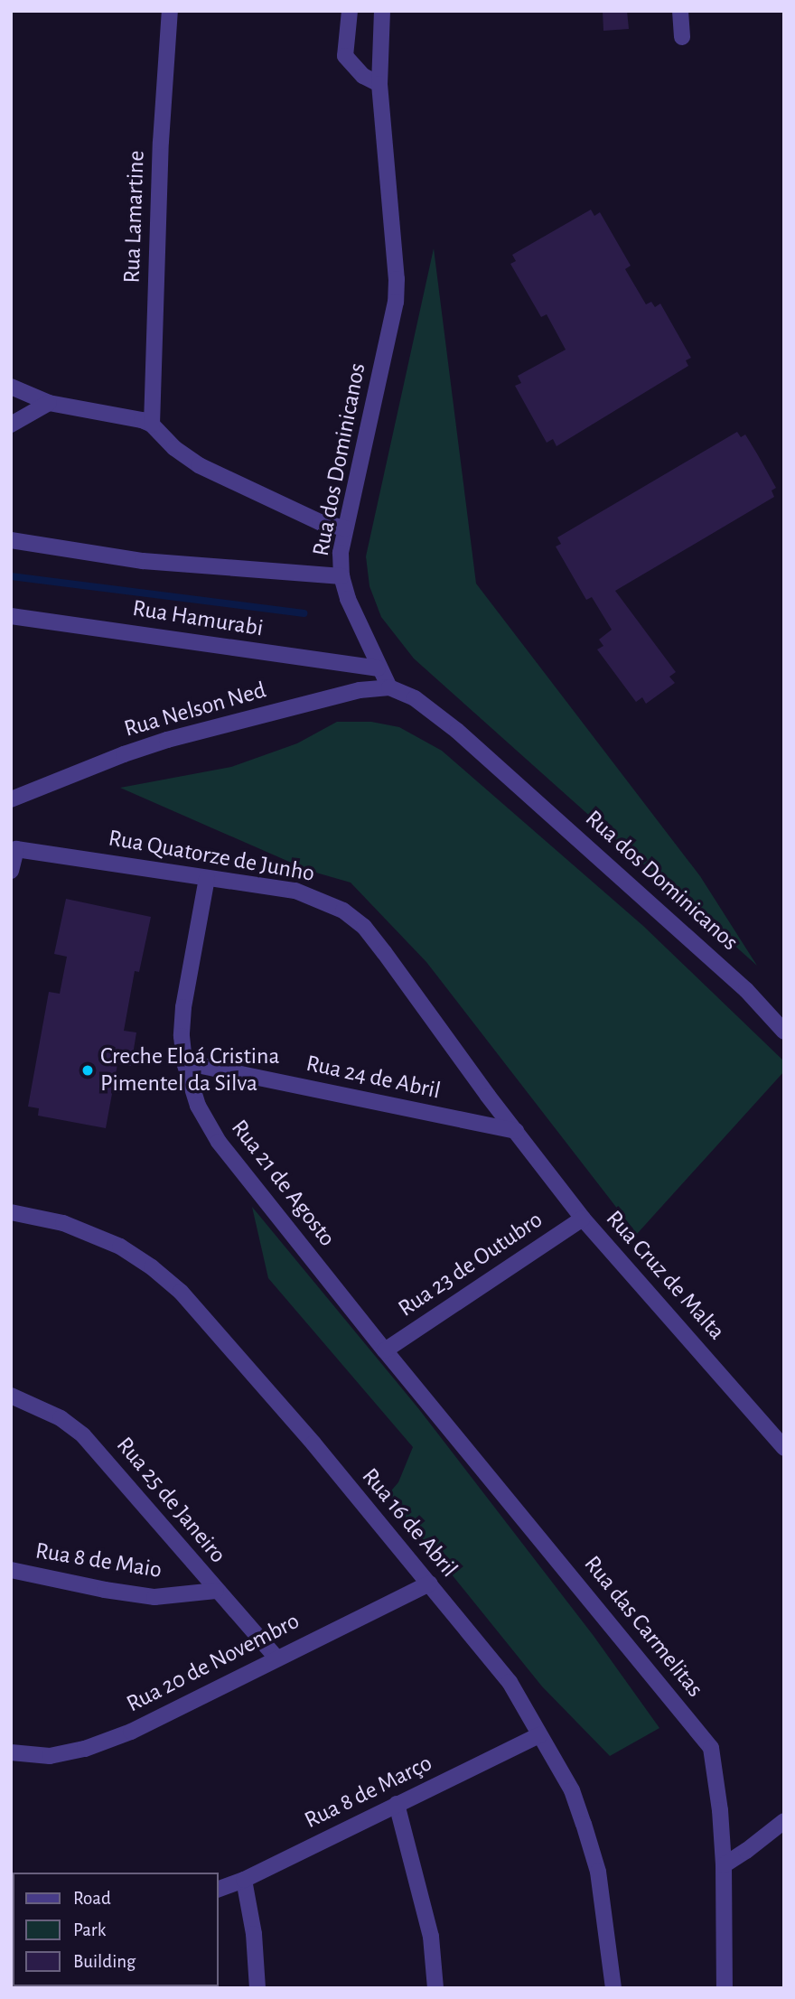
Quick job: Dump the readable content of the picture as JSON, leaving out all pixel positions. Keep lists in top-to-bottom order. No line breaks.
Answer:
{"streets":{"street":["Rua Lamartine","Rua dos Dominicanos","Rua Hamurabi","Rua Nelson Ned","Rua Quatorze de Junho","Rua 24 de Abril","Rua 21 de Agosto","Rua 23 de Outubro","Rua Cruz de Malta","Rua 25 de Janeiro","Rua 16 de Abril","Rua 8 de Maio","Rua das Carmelitas","Rua 20 de Novembro","Rua 8 de Março"]},"crossings":[["Rua dos Dominicanos","Rua Hamurabi"],["Rua dos Dominicanos","Rua Nelson Ned"],["Rua Quatorze de Junho","Rua 24 de Abril"],["Rua Quatorze de Junho","Rua 21 de Agosto"],["Rua Quatorze de Junho","Rua Cruz de Malta"],["Rua 24 de Abril","Rua 21 de Agosto"],["Rua 24 de Abril","Rua Cruz de Malta"],["Rua 21 de Agosto","Rua 23 de Outubro"],["Rua 21 de Agosto","Rua das Carmelitas"],["Rua 23 de Outubro","Rua Cruz de Malta"],["Rua 23 de Outubro","Rua das Carmelitas"],["Rua 25 de Janeiro","Rua 8 de Maio"],["Rua 25 de Janeiro","Rua 20 de Novembro"],["Rua 16 de Abril","Rua 20 de Novembro"],["Rua 16 de Abril","Rua 8 de Março"]],"places":["Creche Eloá Cristina Pimentel da Silva"],"legend":["Road","Park","Building"]}
